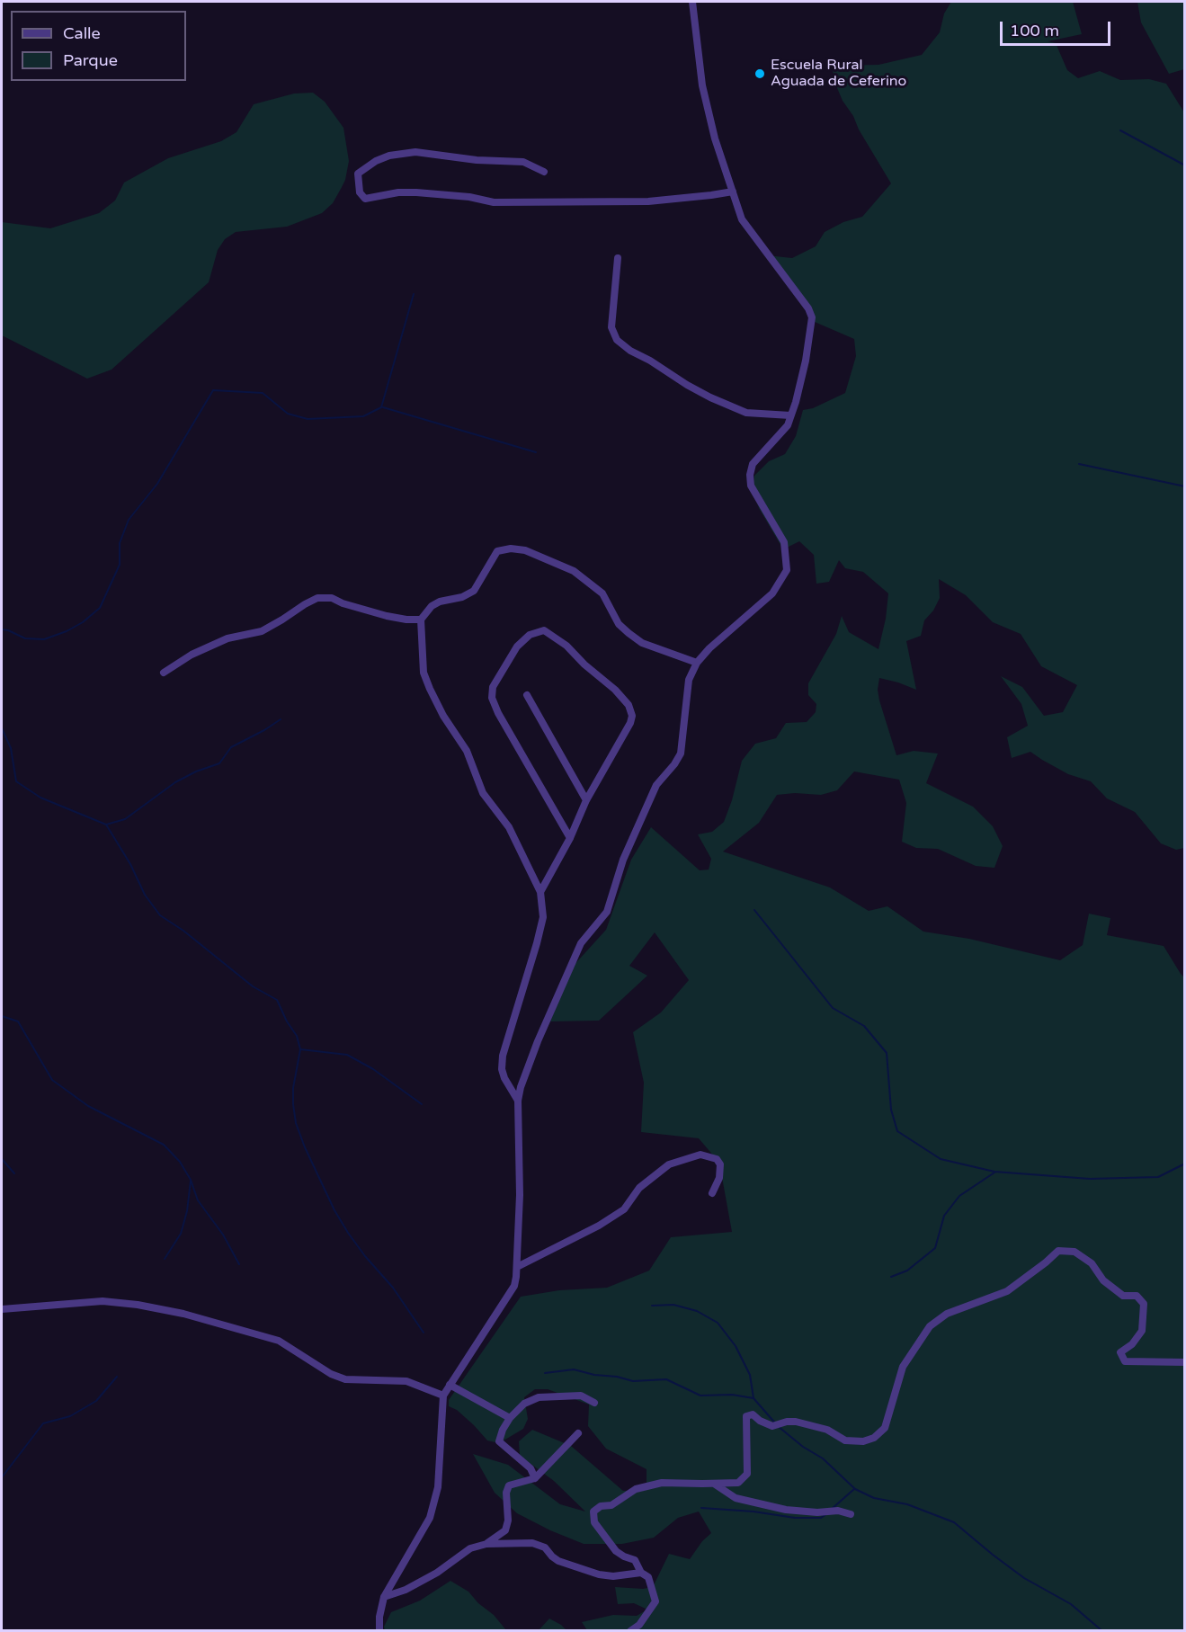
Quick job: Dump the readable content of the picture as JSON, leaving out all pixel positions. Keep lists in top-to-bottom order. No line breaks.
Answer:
{"places":["Escuela Rural Aguada de Ceferino"],"legend":["Calle","Parque"],"scale_bar":"100 m"}
